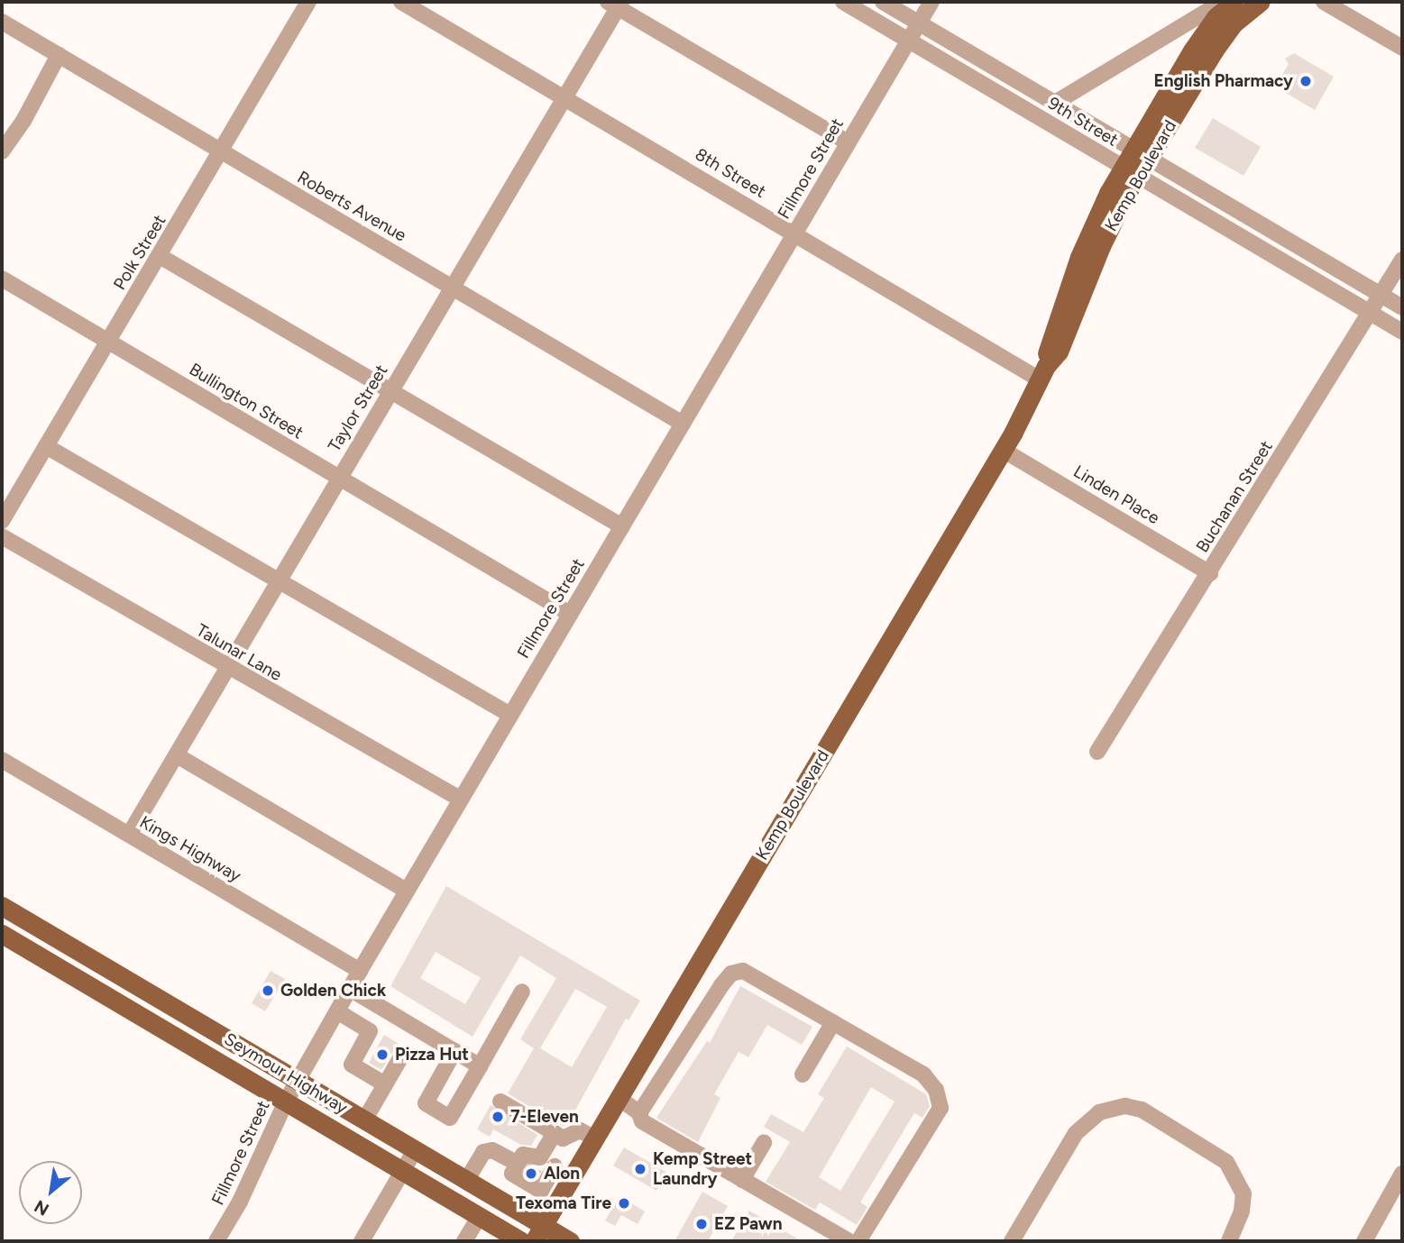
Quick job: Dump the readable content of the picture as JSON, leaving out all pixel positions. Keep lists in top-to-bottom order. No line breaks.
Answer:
{"streets":{"main road":["Kemp Boulevard","Seymour Highway"],"street":["9th Street","Fillmore Street","8th Street","Roberts Avenue","Polk Street","Bullington Street","Taylor Street","Linden Place","Buchanan Street","Talunar Lane","Kings Highway"]},"crossings":[["9th Street","Fillmore Street"],["9th Street","Kemp Boulevard"],["9th Street","Buchanan Street"],["Fillmore Street","8th Street"],["Fillmore Street","Roberts Avenue"],["Fillmore Street","Bullington Street"],["Fillmore Street","Talunar Lane"],["Fillmore Street","Kings Highway"],["Fillmore Street","Seymour Highway"],["8th Street","Kemp Boulevard"],["8th Street","Taylor Street"],["Kemp Boulevard","Linden Place"],["Kemp Boulevard","Seymour Highway"],["Roberts Avenue","Polk Street"],["Roberts Avenue","Taylor Street"],["Polk Street","Bullington Street"],["Bullington Street","Taylor Street"],["Taylor Street","Talunar Lane"],["Taylor Street","Kings Highway"],["Linden Place","Buchanan Street"]],"places":["English Pharmacy","Golden Chick","Pizza Hut","7-Eleven","Kemp Street Laundry","Alon","Texoma Tire","EZ Pawn"],"north":"bottom left"}
